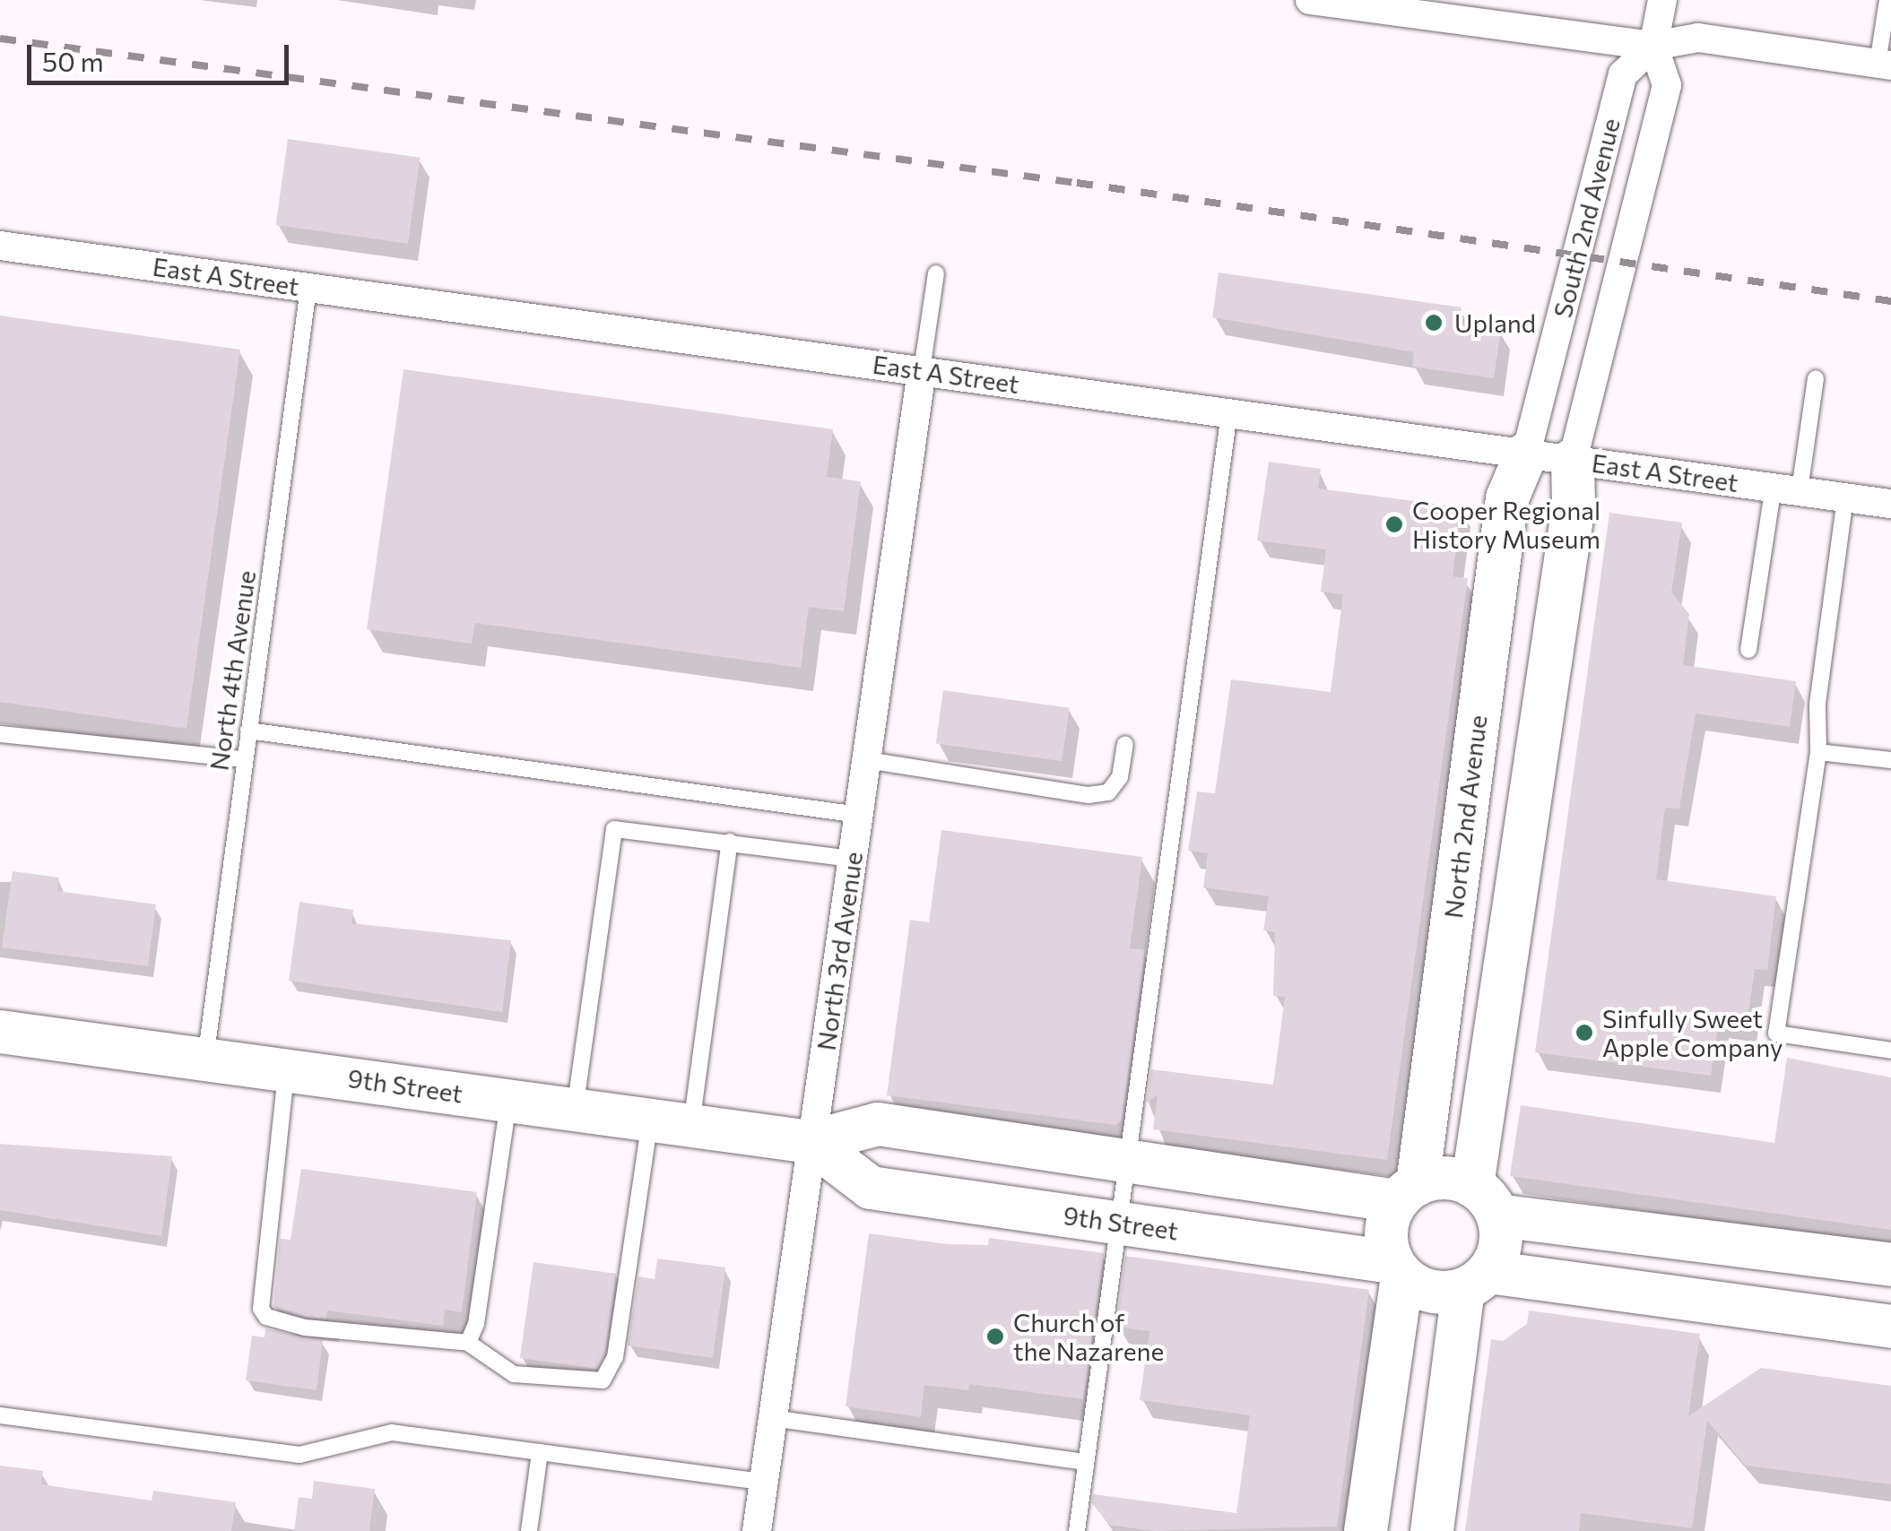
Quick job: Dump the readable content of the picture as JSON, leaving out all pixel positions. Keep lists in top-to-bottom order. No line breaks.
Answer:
{"streets":{"street":["South 2nd Avenue","East A Street","North 2nd Avenue","North 3rd Avenue","9th Street"],"lane":["North 4th Avenue"]},"crossings":[["South 2nd Avenue","East A Street"],["South 2nd Avenue","North 2nd Avenue"],["East A Street","North 4th Avenue"],["East A Street","North 2nd Avenue"],["East A Street","North 3rd Avenue"],["North 4th Avenue","9th Street"],["North 2nd Avenue","9th Street"],["North 3rd Avenue","9th Street"]],"places":["Upland","Cooper Regional History Museum","Sinfully Sweet Apple Company","Church of the Nazarene"],"scale_bar":"50 m"}
